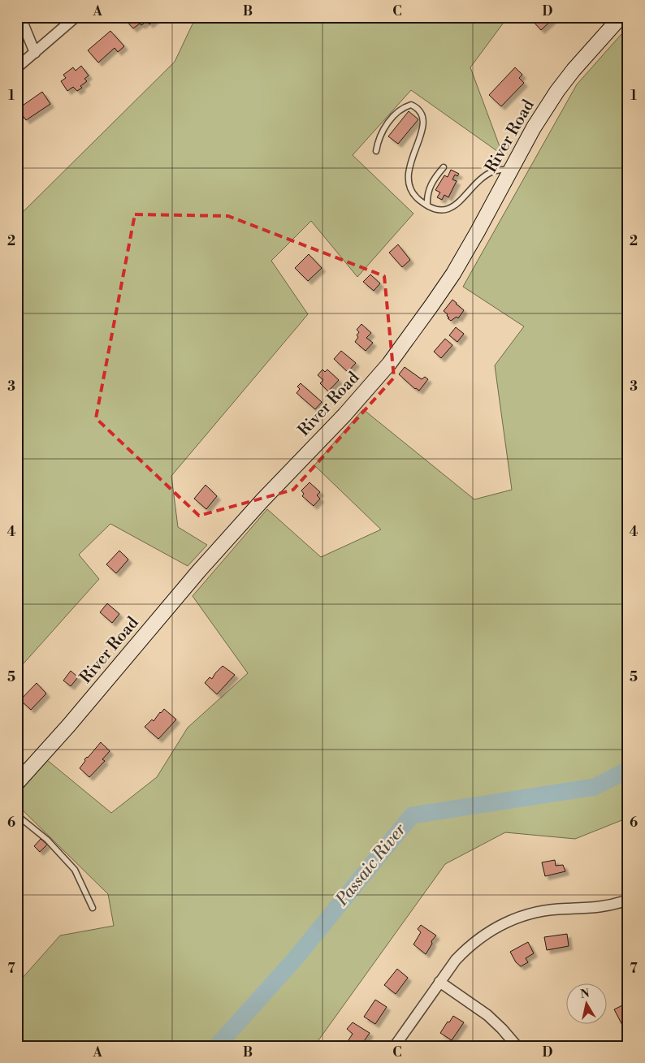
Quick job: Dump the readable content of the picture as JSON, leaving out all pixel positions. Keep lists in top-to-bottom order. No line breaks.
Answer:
{"streets":{"street":["River Road"]},"water":["Passaic River"],"north":"top","grid":{"columns":["A","B","C","D"],"rows":["1","2","3","4","5","6","7"]}}
